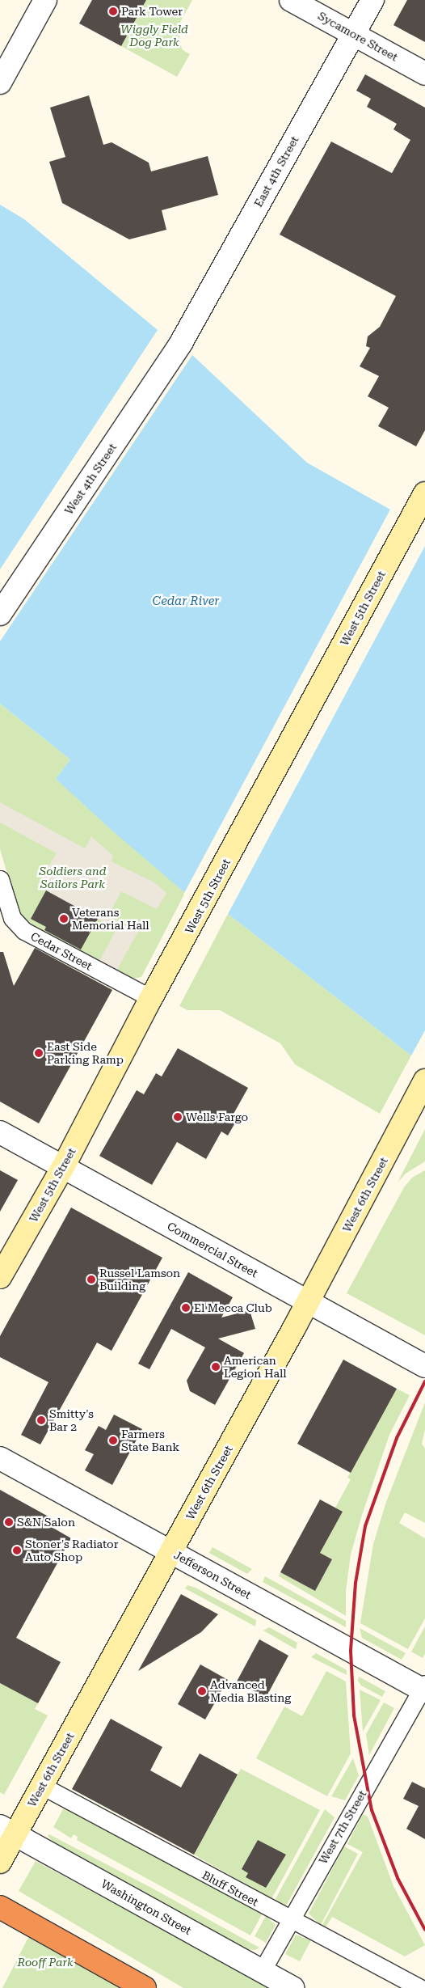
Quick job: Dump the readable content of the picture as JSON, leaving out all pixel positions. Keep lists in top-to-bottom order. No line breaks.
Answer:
{"streets":{"main road":["West 5th Street","West 6th Street"],"street":["Sycamore Street","East 4th Street","West 4th Street","Cedar Street","Commercial Street","Jefferson Street","West 7th Street","Bluff Street","Washington Street"]},"crossings":[["Sycamore Street","East 4th Street"],["East 4th Street","West 4th Street"],["West 5th Street","Cedar Street"],["West 5th Street","Commercial Street"],["West 6th Street","Commercial Street"],["West 6th Street","Jefferson Street"],["West 6th Street","Bluff Street"],["West 6th Street","Washington Street"],["Jefferson Street","West 7th Street"],["West 7th Street","Bluff Street"],["West 7th Street","Washington Street"]],"water":["Cedar River"],"parks":["Wiggly Field Dog Park","Soldiers and Sailors Park","Rooff Park"],"places":["Park Tower","Veterans Memorial Hall","East Side Parking Ramp","Wells Fargo","Russel Lamson Building","El Mecca Club","American Legion Hall","Smitty's Bar 2","Farmers State Bank","S&N Salon","Stoner's Radiator Auto Shop","Advanced Media Blasting"]}
